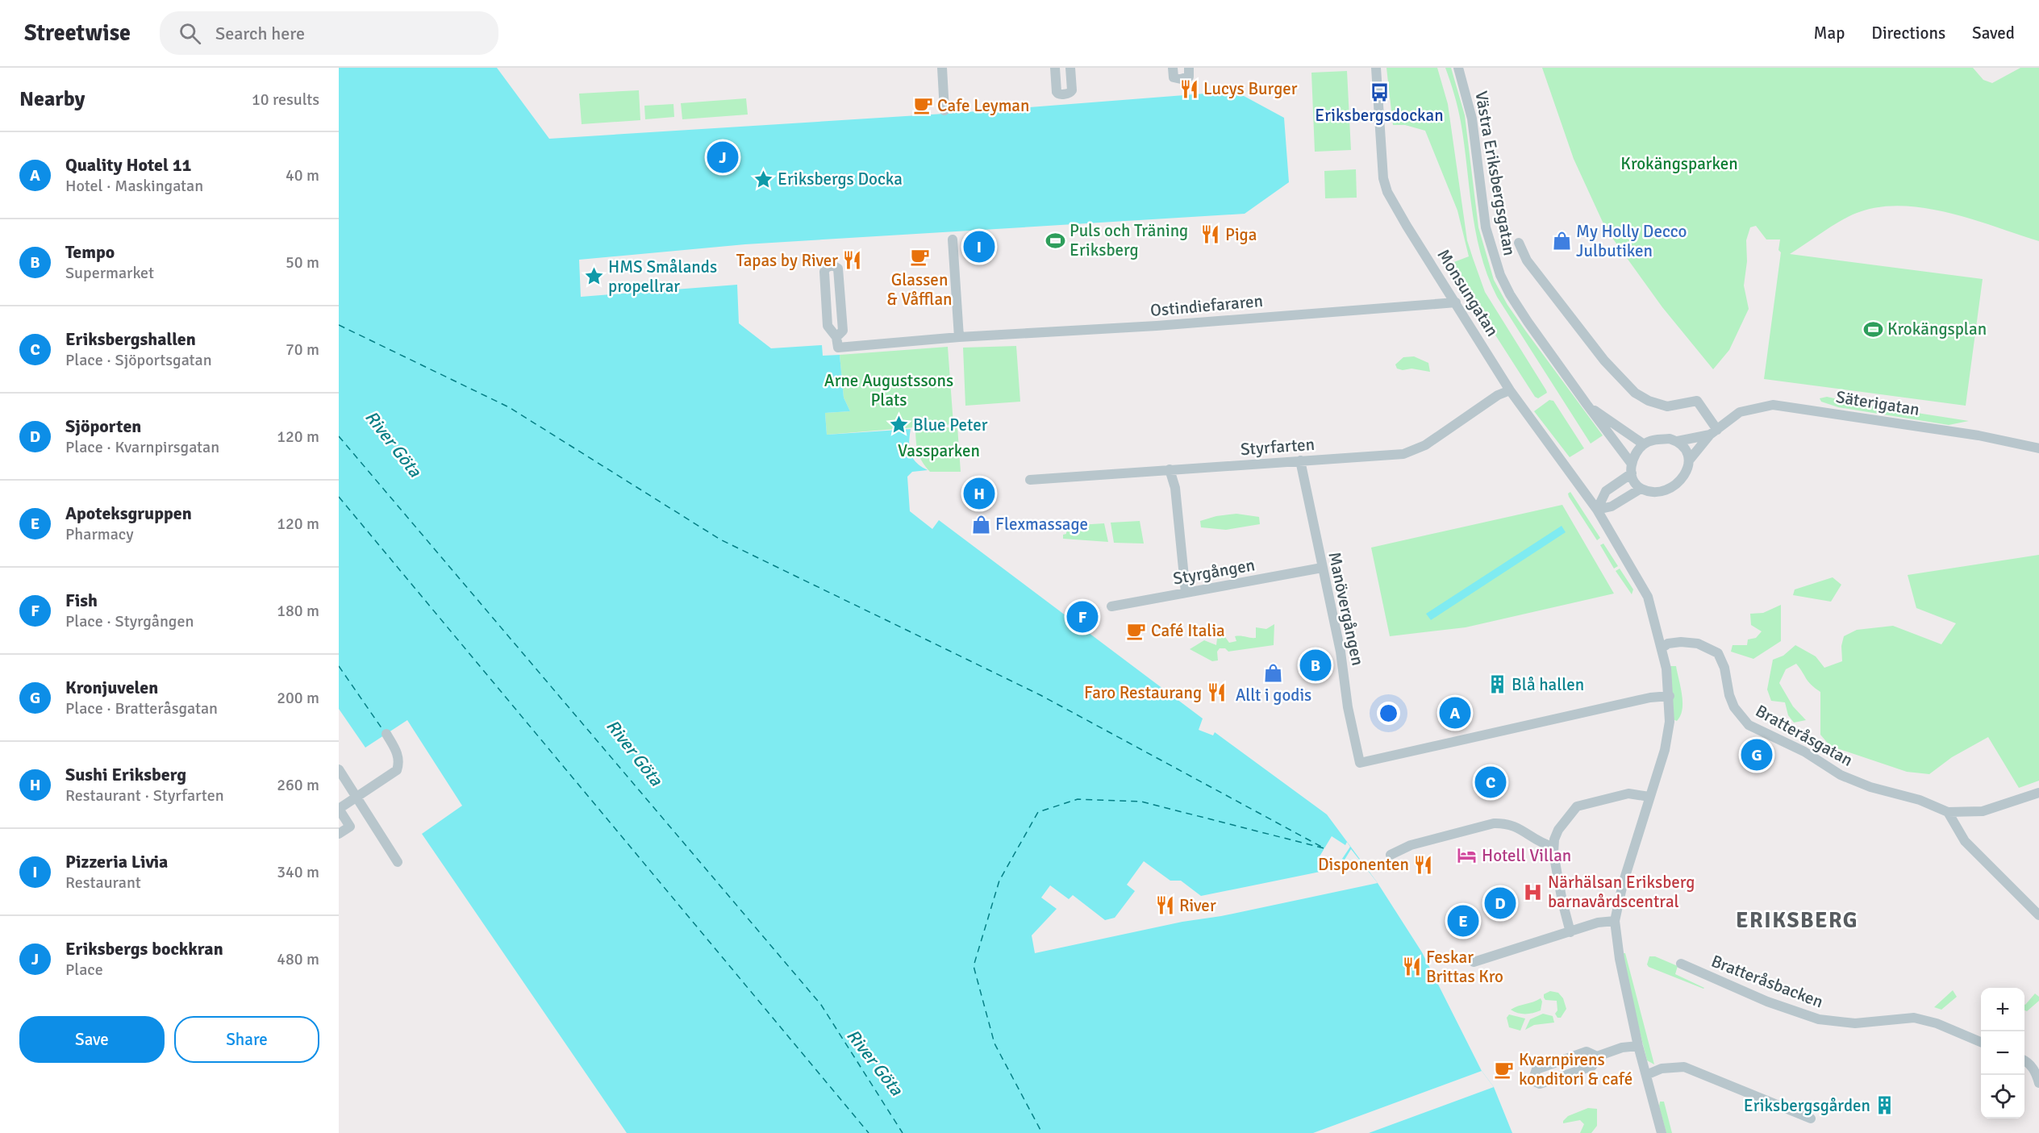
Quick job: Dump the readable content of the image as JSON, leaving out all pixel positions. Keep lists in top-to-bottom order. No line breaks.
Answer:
{"streets":{"street":["Västra Eriksbergsgatan","Monsungatan","Ostindiefararen","Säterigatan","Styrfarten","Styrgången","Manövergången","Bratteråsgatan","Bratteråsbacken"]},"crossings":[["Västra Eriksbergsgatan","Säterigatan"],["Monsungatan","Ostindiefararen"],["Monsungatan","Styrfarten"],["Monsungatan","Manövergången"],["Monsungatan","Bratteråsgatan"],["Styrfarten","Manövergången"],["Styrgången","Manövergången"]],"districts":["ERIKSBERG"],"water":["River Göta"],"parks":["Krokängsparken","Arne Augustssons Plats","Vassparken"],"places":{"restaurant":["Lucys Burger","Piga","Tapas by River","Faro Restaurang","Disponenten","River","Feskar Brittas Kro"],"bus stop":["Eriksbergsdockan"],"cafe":["Cafe Leyman","Glassen & Våfflan","Café Italia","Kvarnpirens konditori & café"],"place":["Eriksbergs Docka","HMS Smålands propellrar","Blue Peter"],"sports":["Puls och Träning Eriksberg","Krokängsplan"],"shop":["My Holly Decco Julbutiken","Flexmassage","Allt i godis"],"building":["Blå hallen","Eriksbergsgården"],"hotel":["Hotell Villan"],"hospital":["Närhälsan Eriksberg barnavårdscentral"]},"page":{"header":"Streetwise","search":"Search here","nav":["Map","Directions","Saved"],"heading":["Nearby","10 results"],"list":[{"mark":"A","name":"Quality Hotel 11","note":"Hotel · Maskingatan","value":"40 m"},{"mark":"B","name":"Tempo","note":"Supermarket","value":"50 m"},{"mark":"C","name":"Eriksbergshallen","note":"Place · Sjöportsgatan","value":"70 m"},{"mark":"D","name":"Sjöporten","note":"Place · Kvarnpirsgatan","value":"120 m"},{"mark":"E","name":"Apoteksgruppen","note":"Pharmacy","value":"120 m"},{"mark":"F","name":"Fish","note":"Place · Styrgången","value":"180 m"},{"mark":"G","name":"Kronjuvelen","note":"Place · Bratteråsgatan","value":"200 m"},{"mark":"H","name":"Sushi Eriksberg","note":"Restaurant · Styrfarten","value":"260 m"},{"mark":"I","name":"Pizzeria Livia","note":"Restaurant","value":"340 m"},{"mark":"J","name":"Eriksbergs bockkran","note":"Place","value":"480 m"}],"pins":["J","I","H","F","B","A","G","C","D","E"],"map_buttons":["+","−"],"buttons":["Save","Share"]}}
